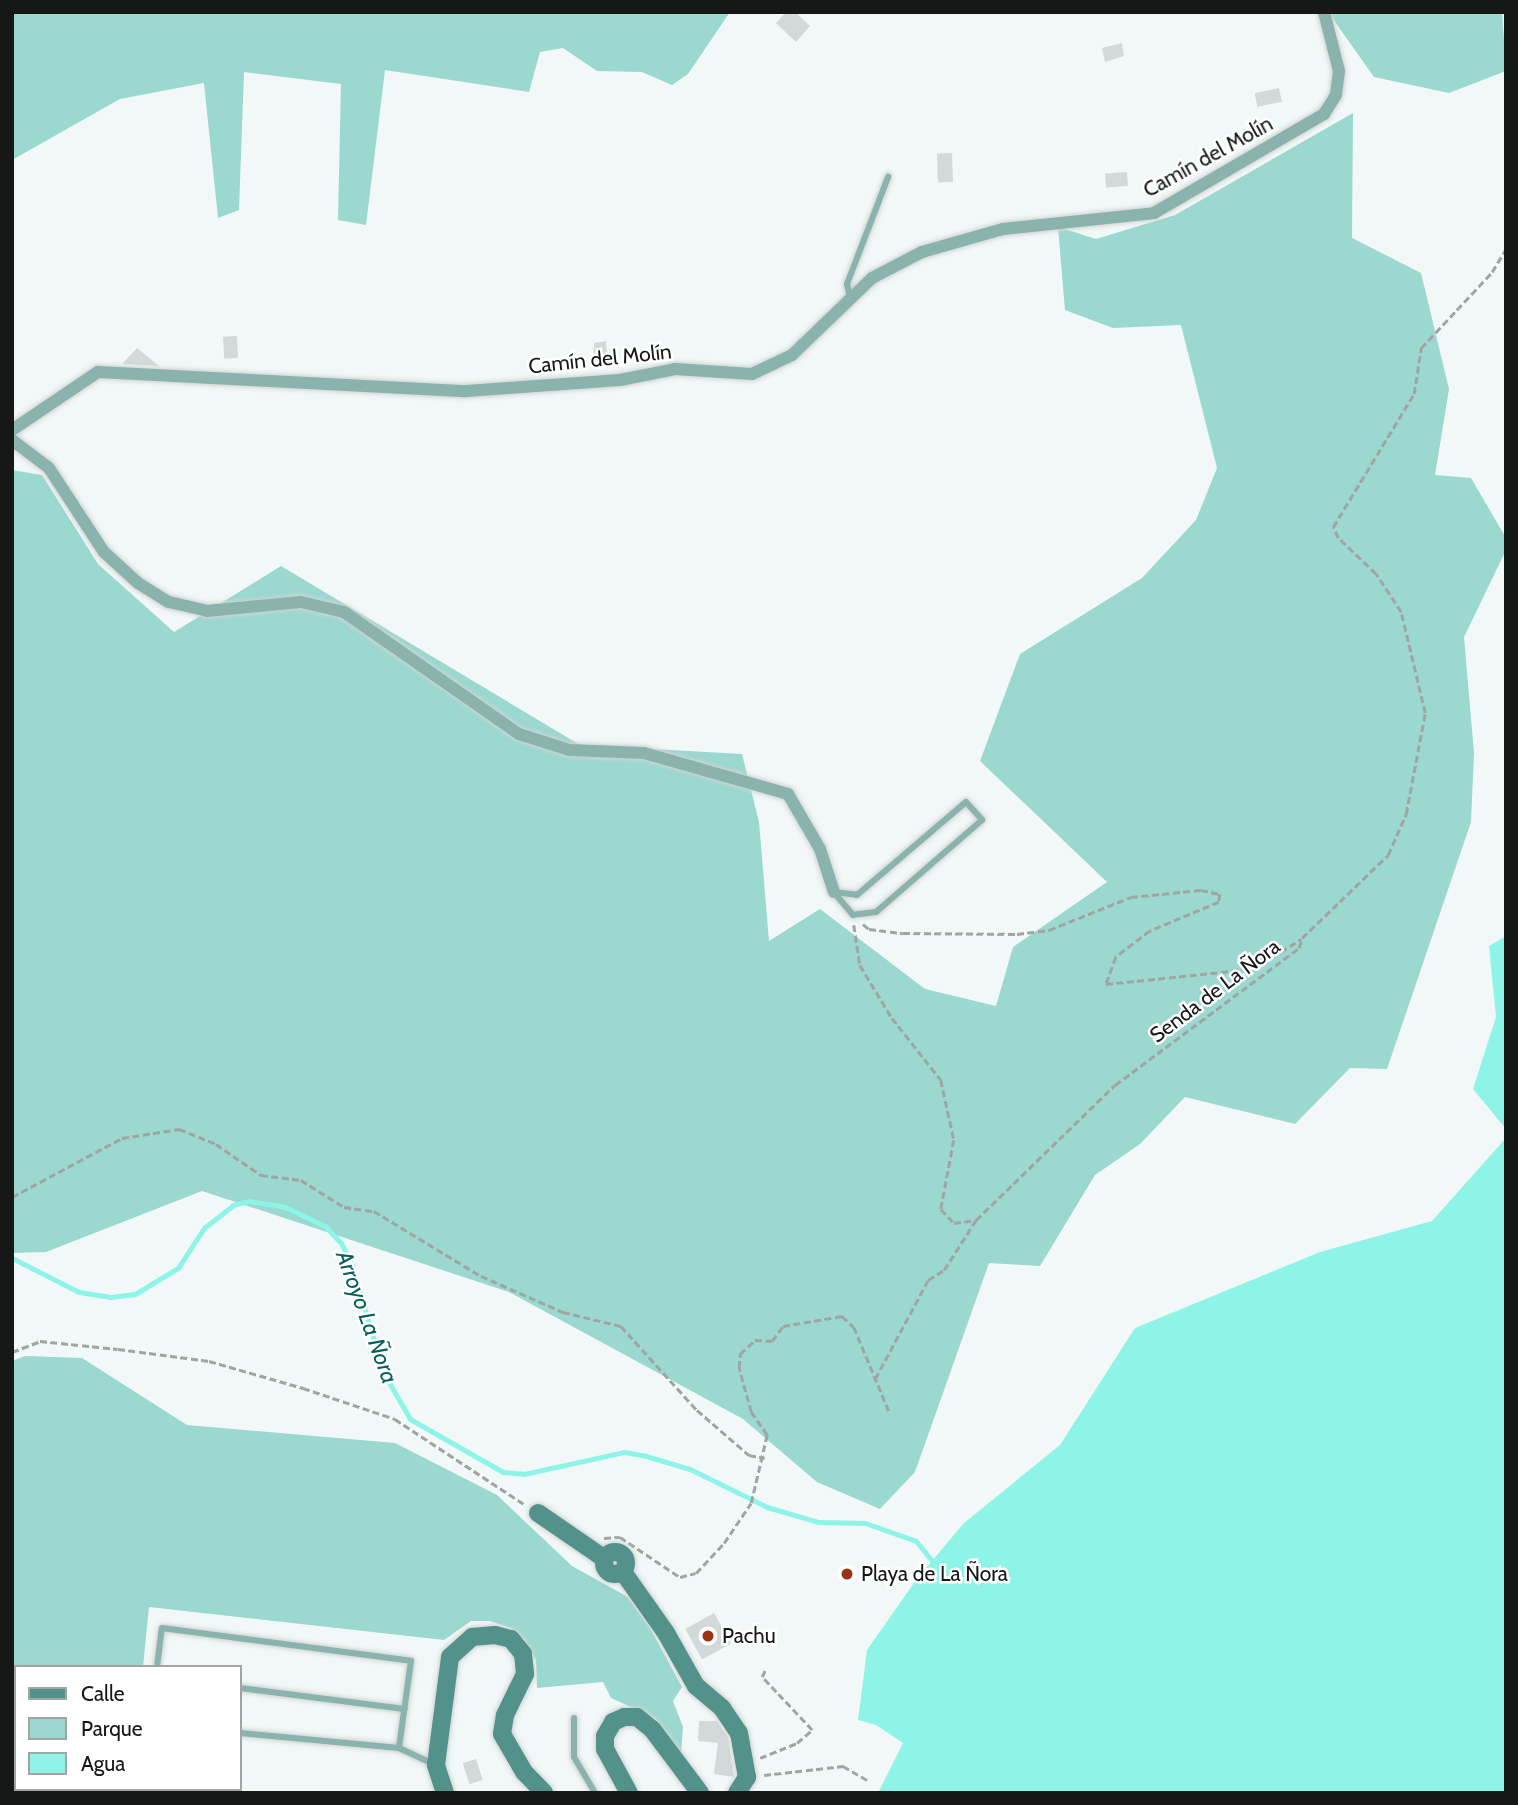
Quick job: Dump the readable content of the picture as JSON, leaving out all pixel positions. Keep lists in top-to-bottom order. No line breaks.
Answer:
{"streets":{"street":["Camín del Molín"],"path":["Senda de La Ñora"]},"water":["Arroyo La Ñora"],"places":["Playa de La Ñora","Pachu"],"legend":["Calle","Parque","Agua"]}
